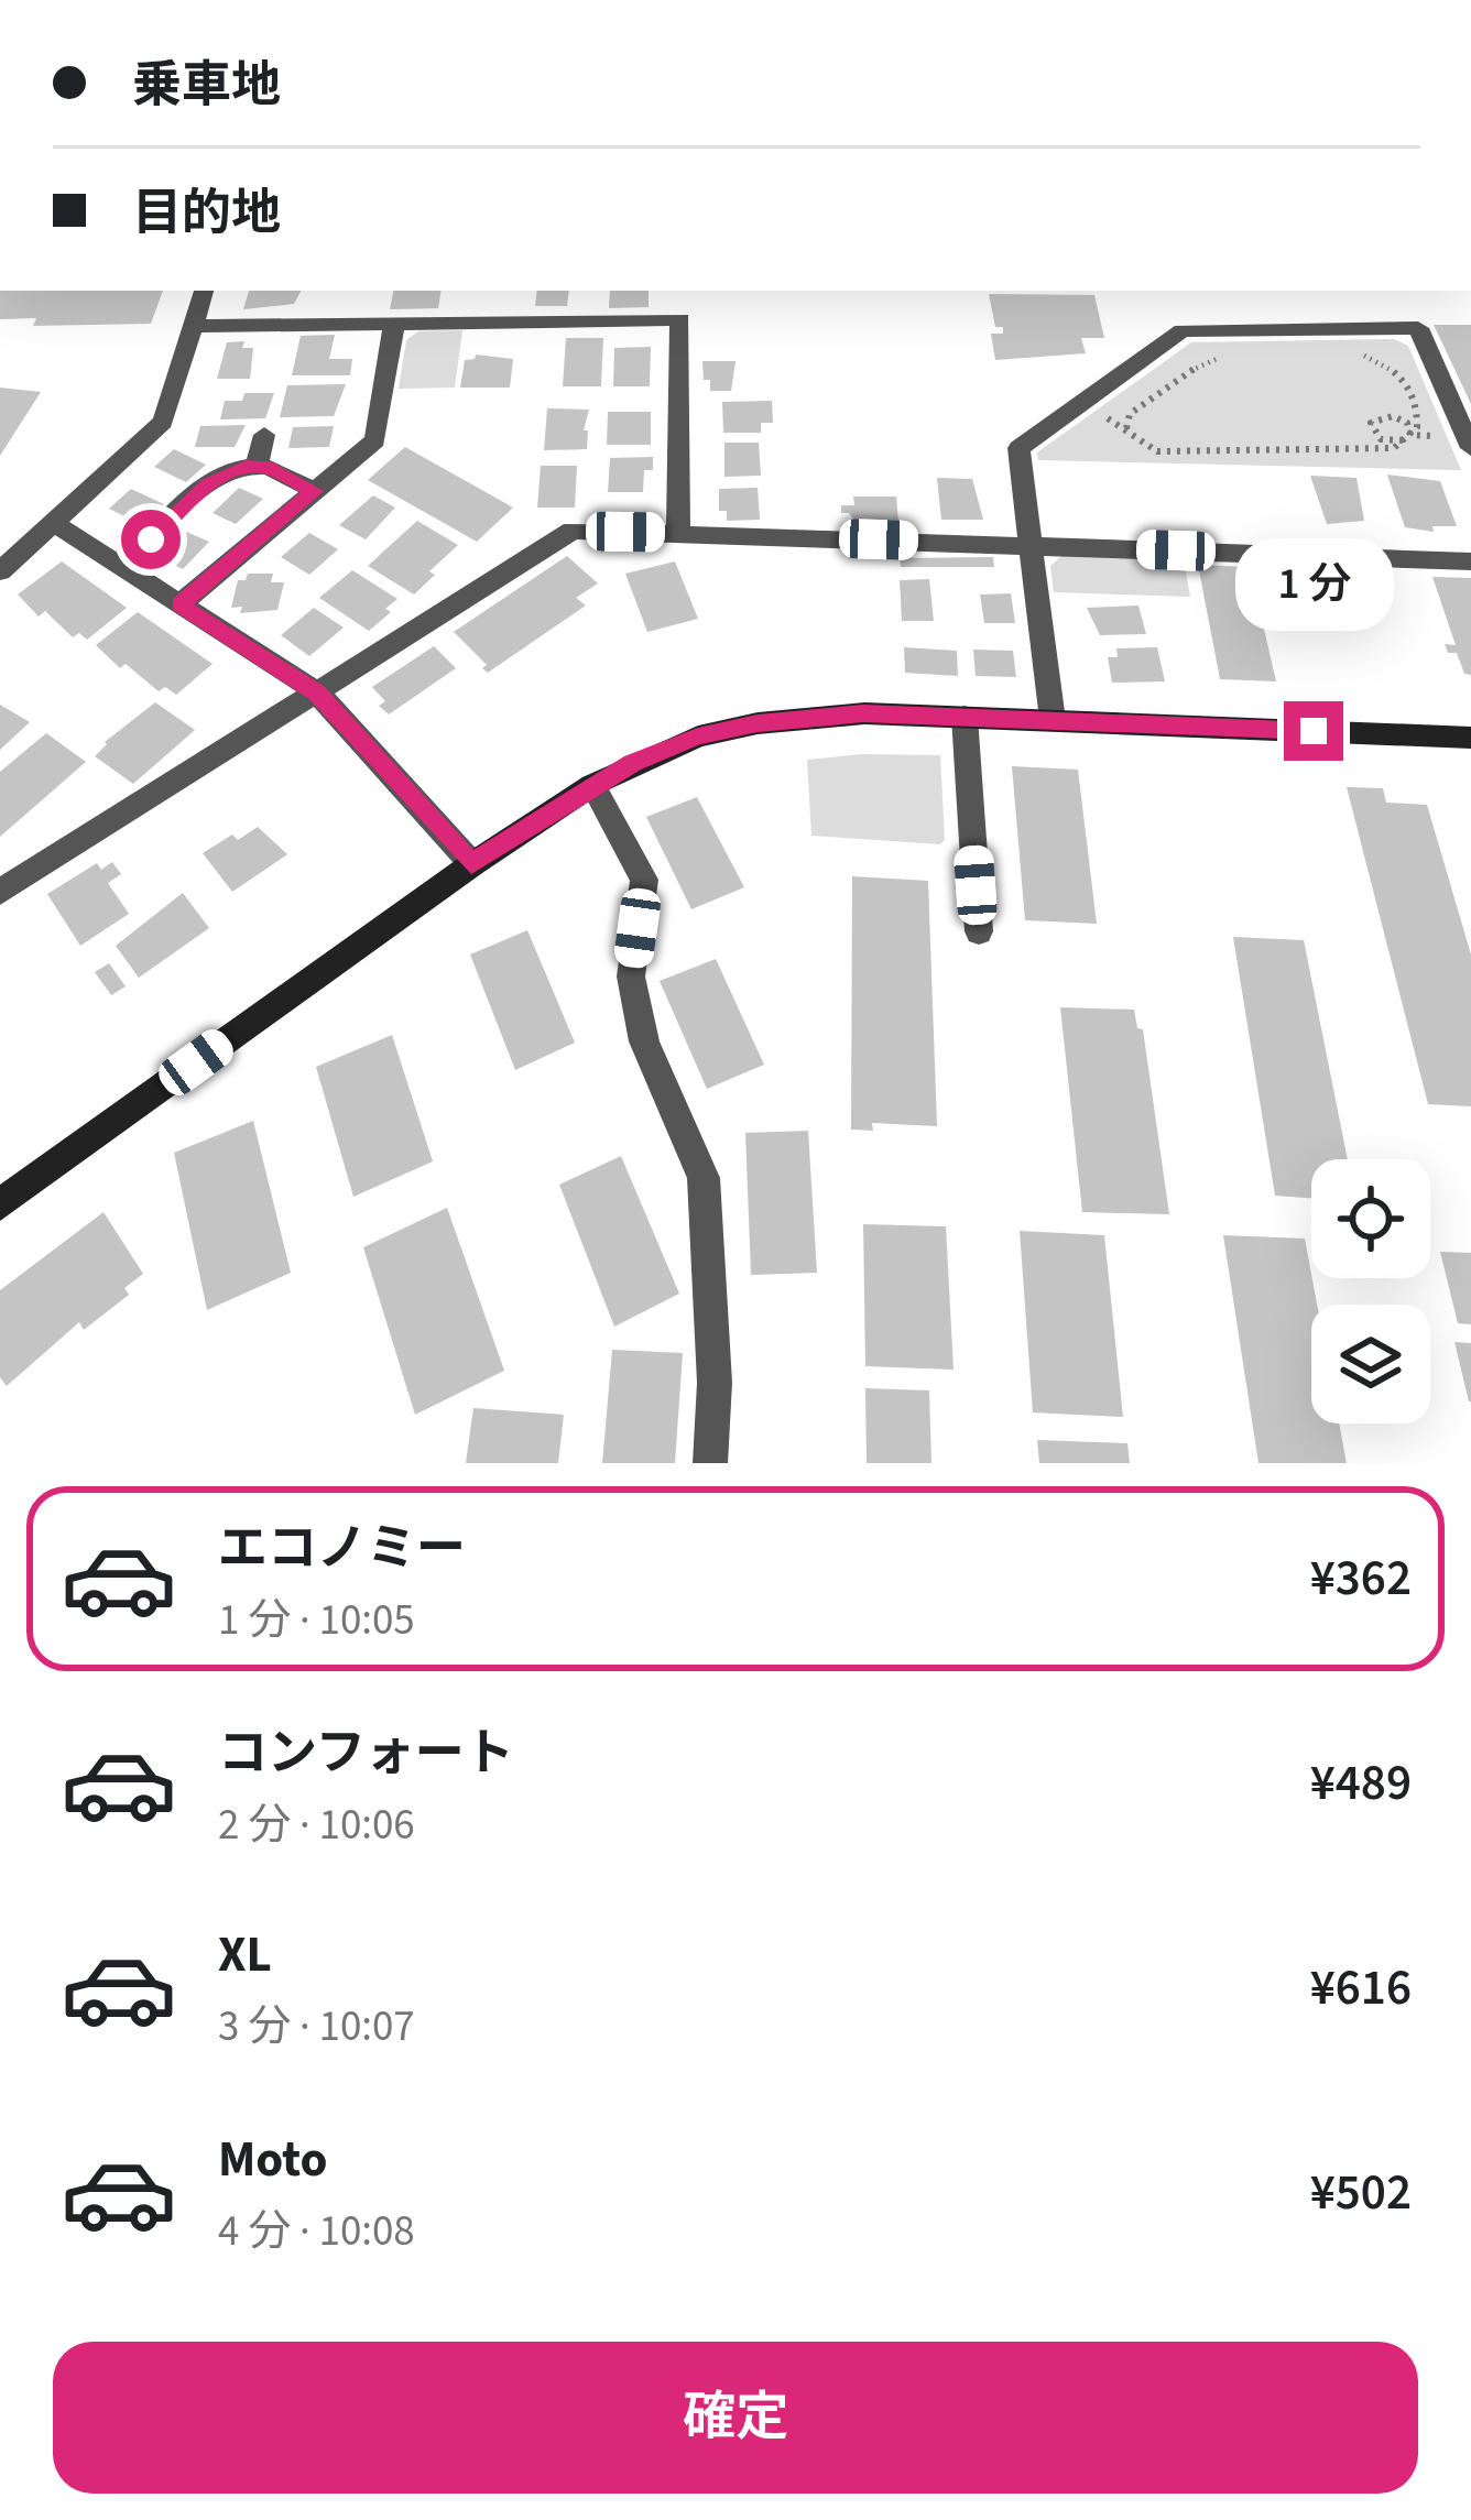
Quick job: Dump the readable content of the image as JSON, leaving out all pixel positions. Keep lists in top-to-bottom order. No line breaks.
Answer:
{"page":{"banner":["乗車地","目的地"],"bubble":"1 分","list":[{"name":"エコノミー","note":"1 分 · 10:05","value":"¥362"},{"name":"コンフォート","note":"2 分 · 10:06","value":"¥489"},{"name":"XL","note":"3 分 · 10:07","value":"¥616"},{"name":"Moto","note":"4 分 · 10:08","value":"¥502"}],"buttons":"確定"}}
